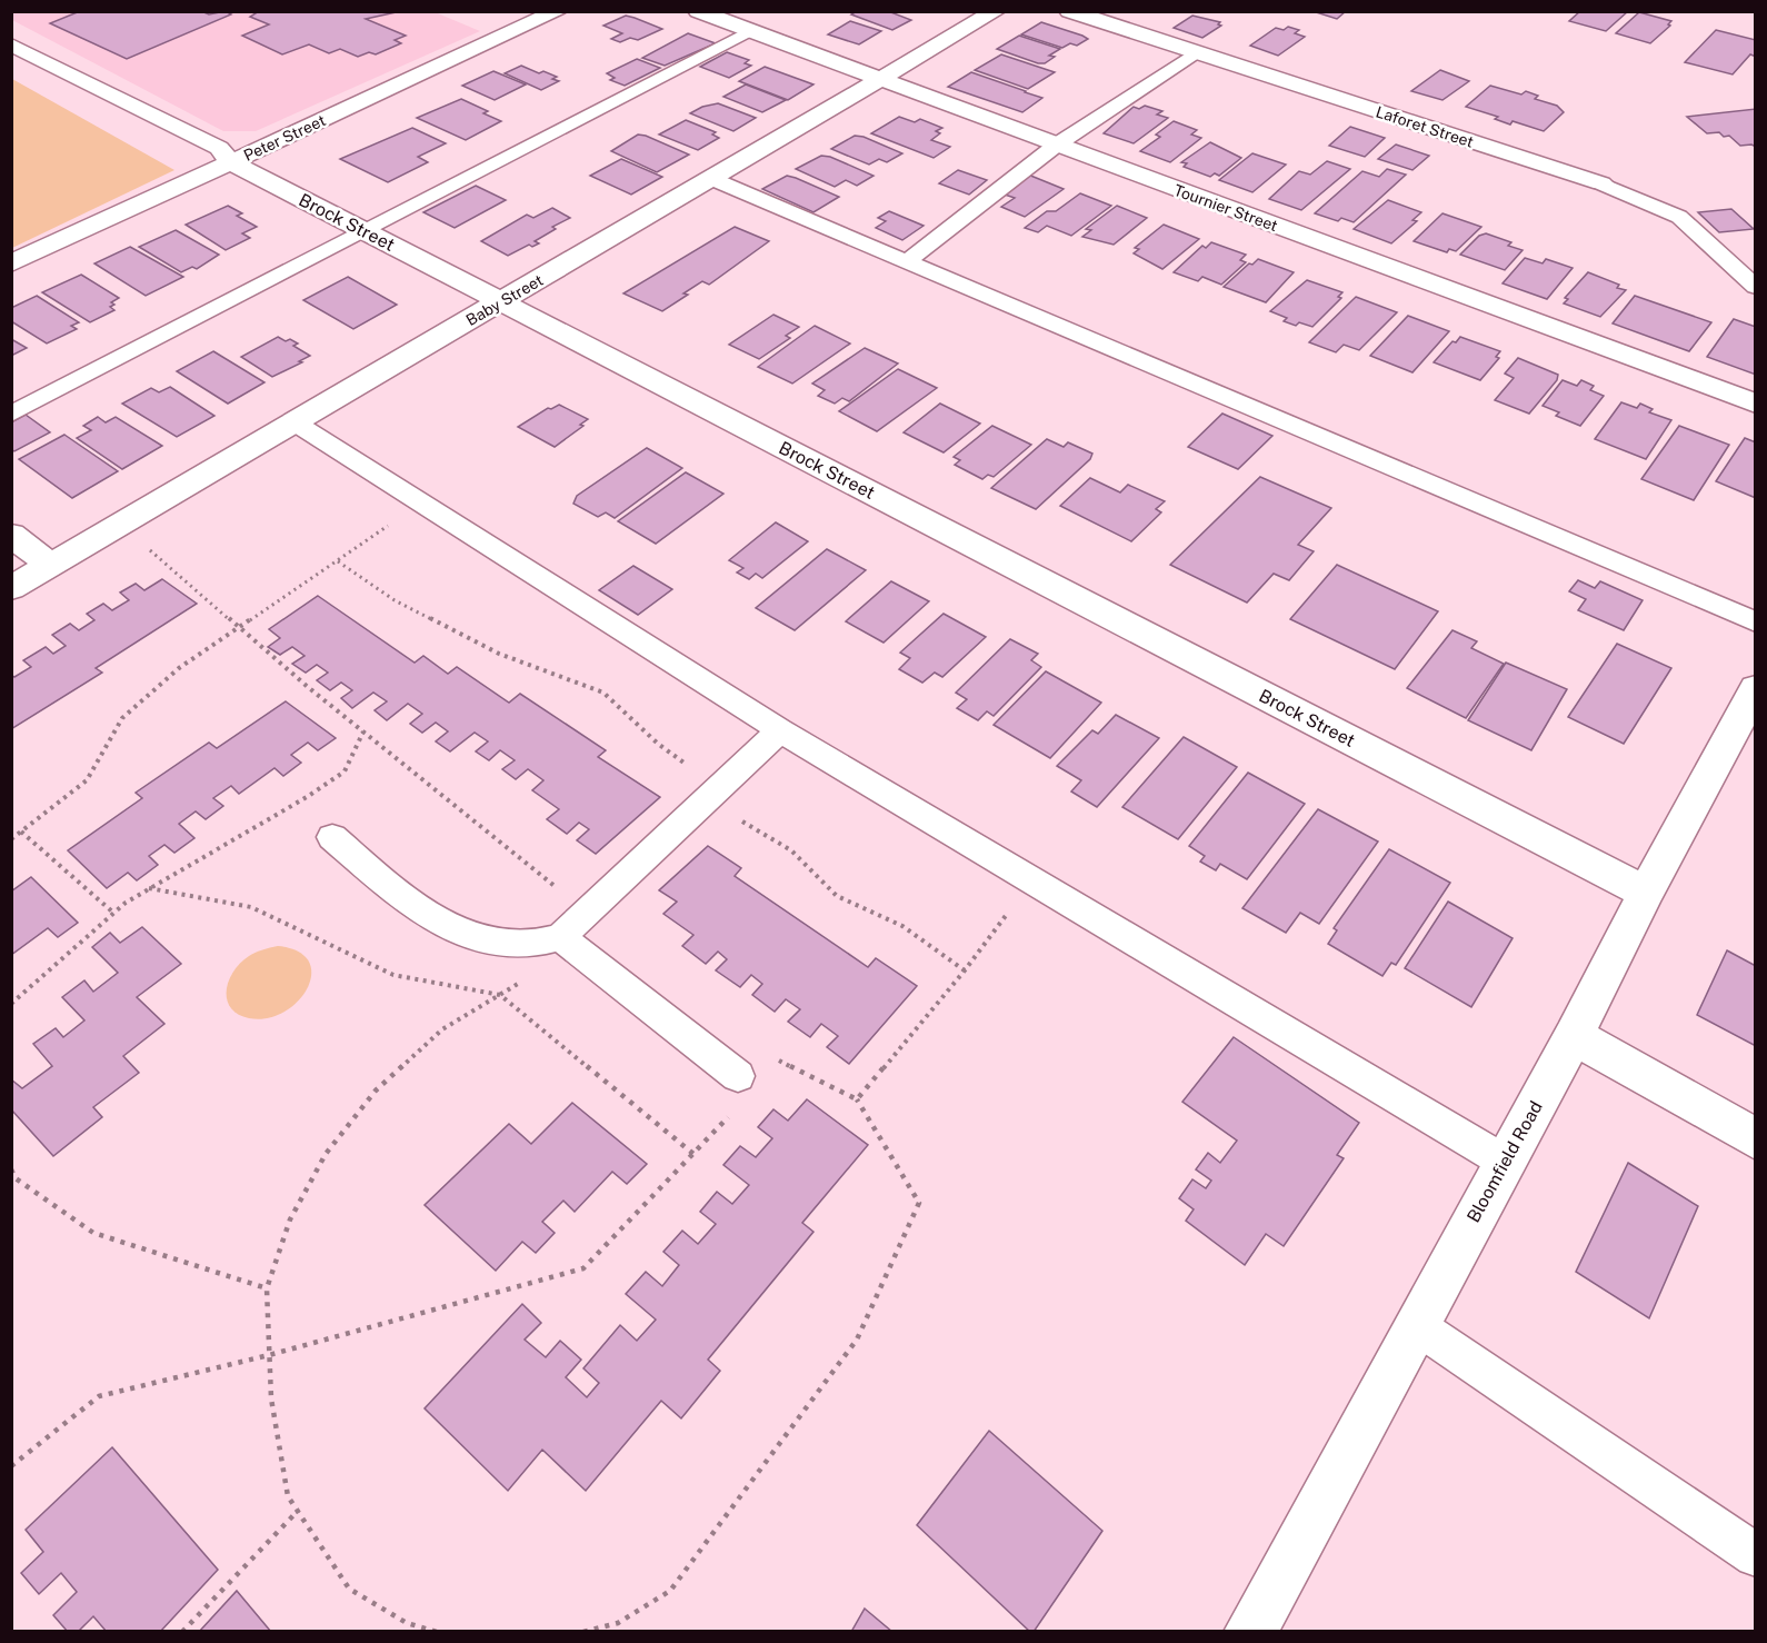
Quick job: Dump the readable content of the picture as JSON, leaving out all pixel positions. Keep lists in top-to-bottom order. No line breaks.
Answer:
{"streets":{"street":["Laforet Street","Peter Street","Tournier Street","Brock Street","Baby Street","Bloomfield Road"]},"crossings":[["Peter Street","Brock Street"],["Tournier Street","Baby Street"],["Brock Street","Baby Street"],["Brock Street","Bloomfield Road"]]}
